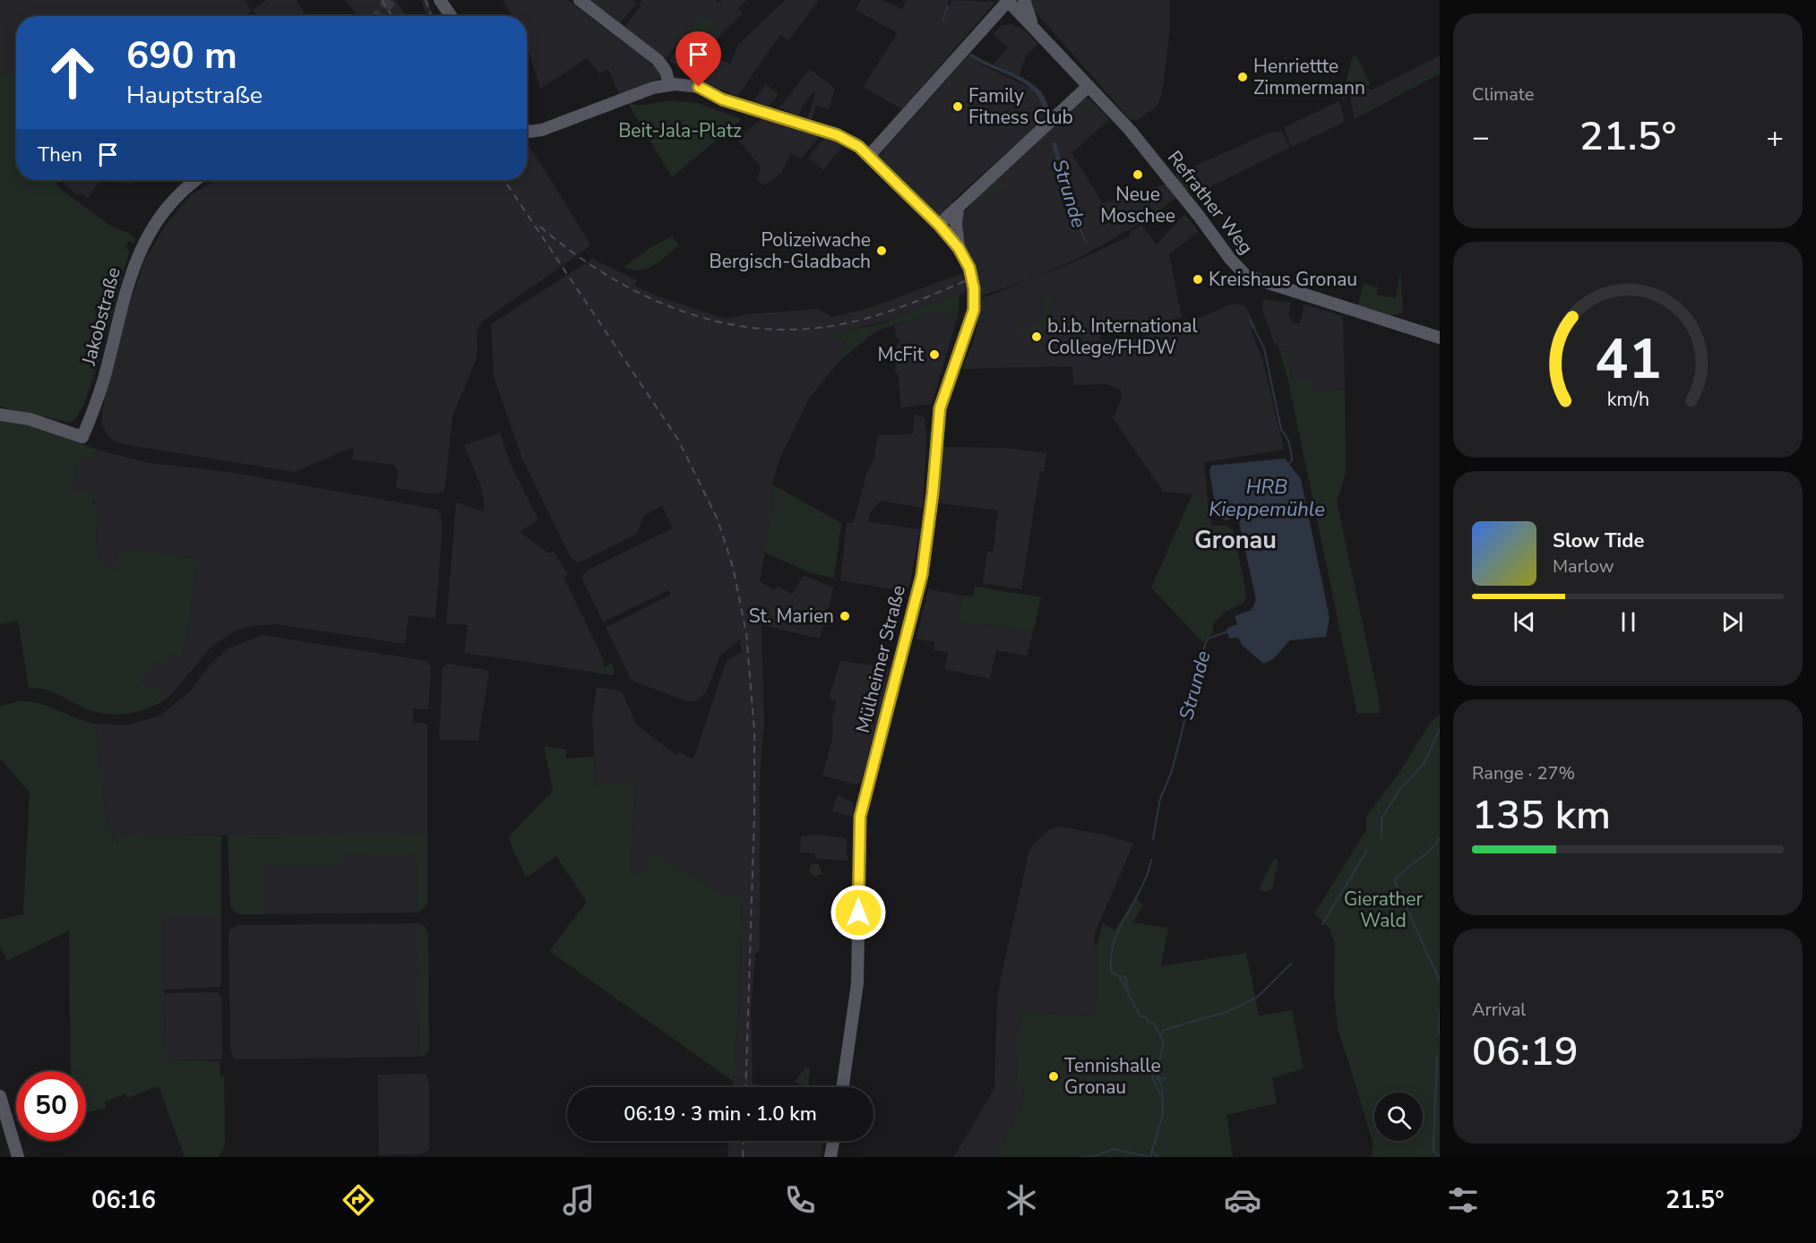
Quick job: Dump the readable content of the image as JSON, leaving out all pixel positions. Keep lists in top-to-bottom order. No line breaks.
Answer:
{"streets":{"main road":["Refrather Weg","Jakobstraße","Mülheimer Straße"]},"districts":["Gronau"],"water":["Strunde","HRB Kieppemühle"],"parks":["Beit-Jala-Platz","Gierather Wald"],"places":["Henriettte Zimmermann","Family Fitness Club","Neue Moschee","Polizeiwache Bergisch-Gladbach","Kreishaus Gronau","b.i.b. International College/FHDW","McFit","St. Marien","Tennishalle Gronau"],"page":{"tile":["Climate",["Range · 27%","135 km"],["Arrival","06:19"]],"turn":["690 m","Hauptstraße"],"heat":["−","21.5°","+"],"then":"Then","song":["Slow Tide","Marlow"],"limit":"50","trip":"06:19 · 3 min · 1.0 km","tabs":["06:16","21.5°"],"gauge":["41","km/h"]}}
